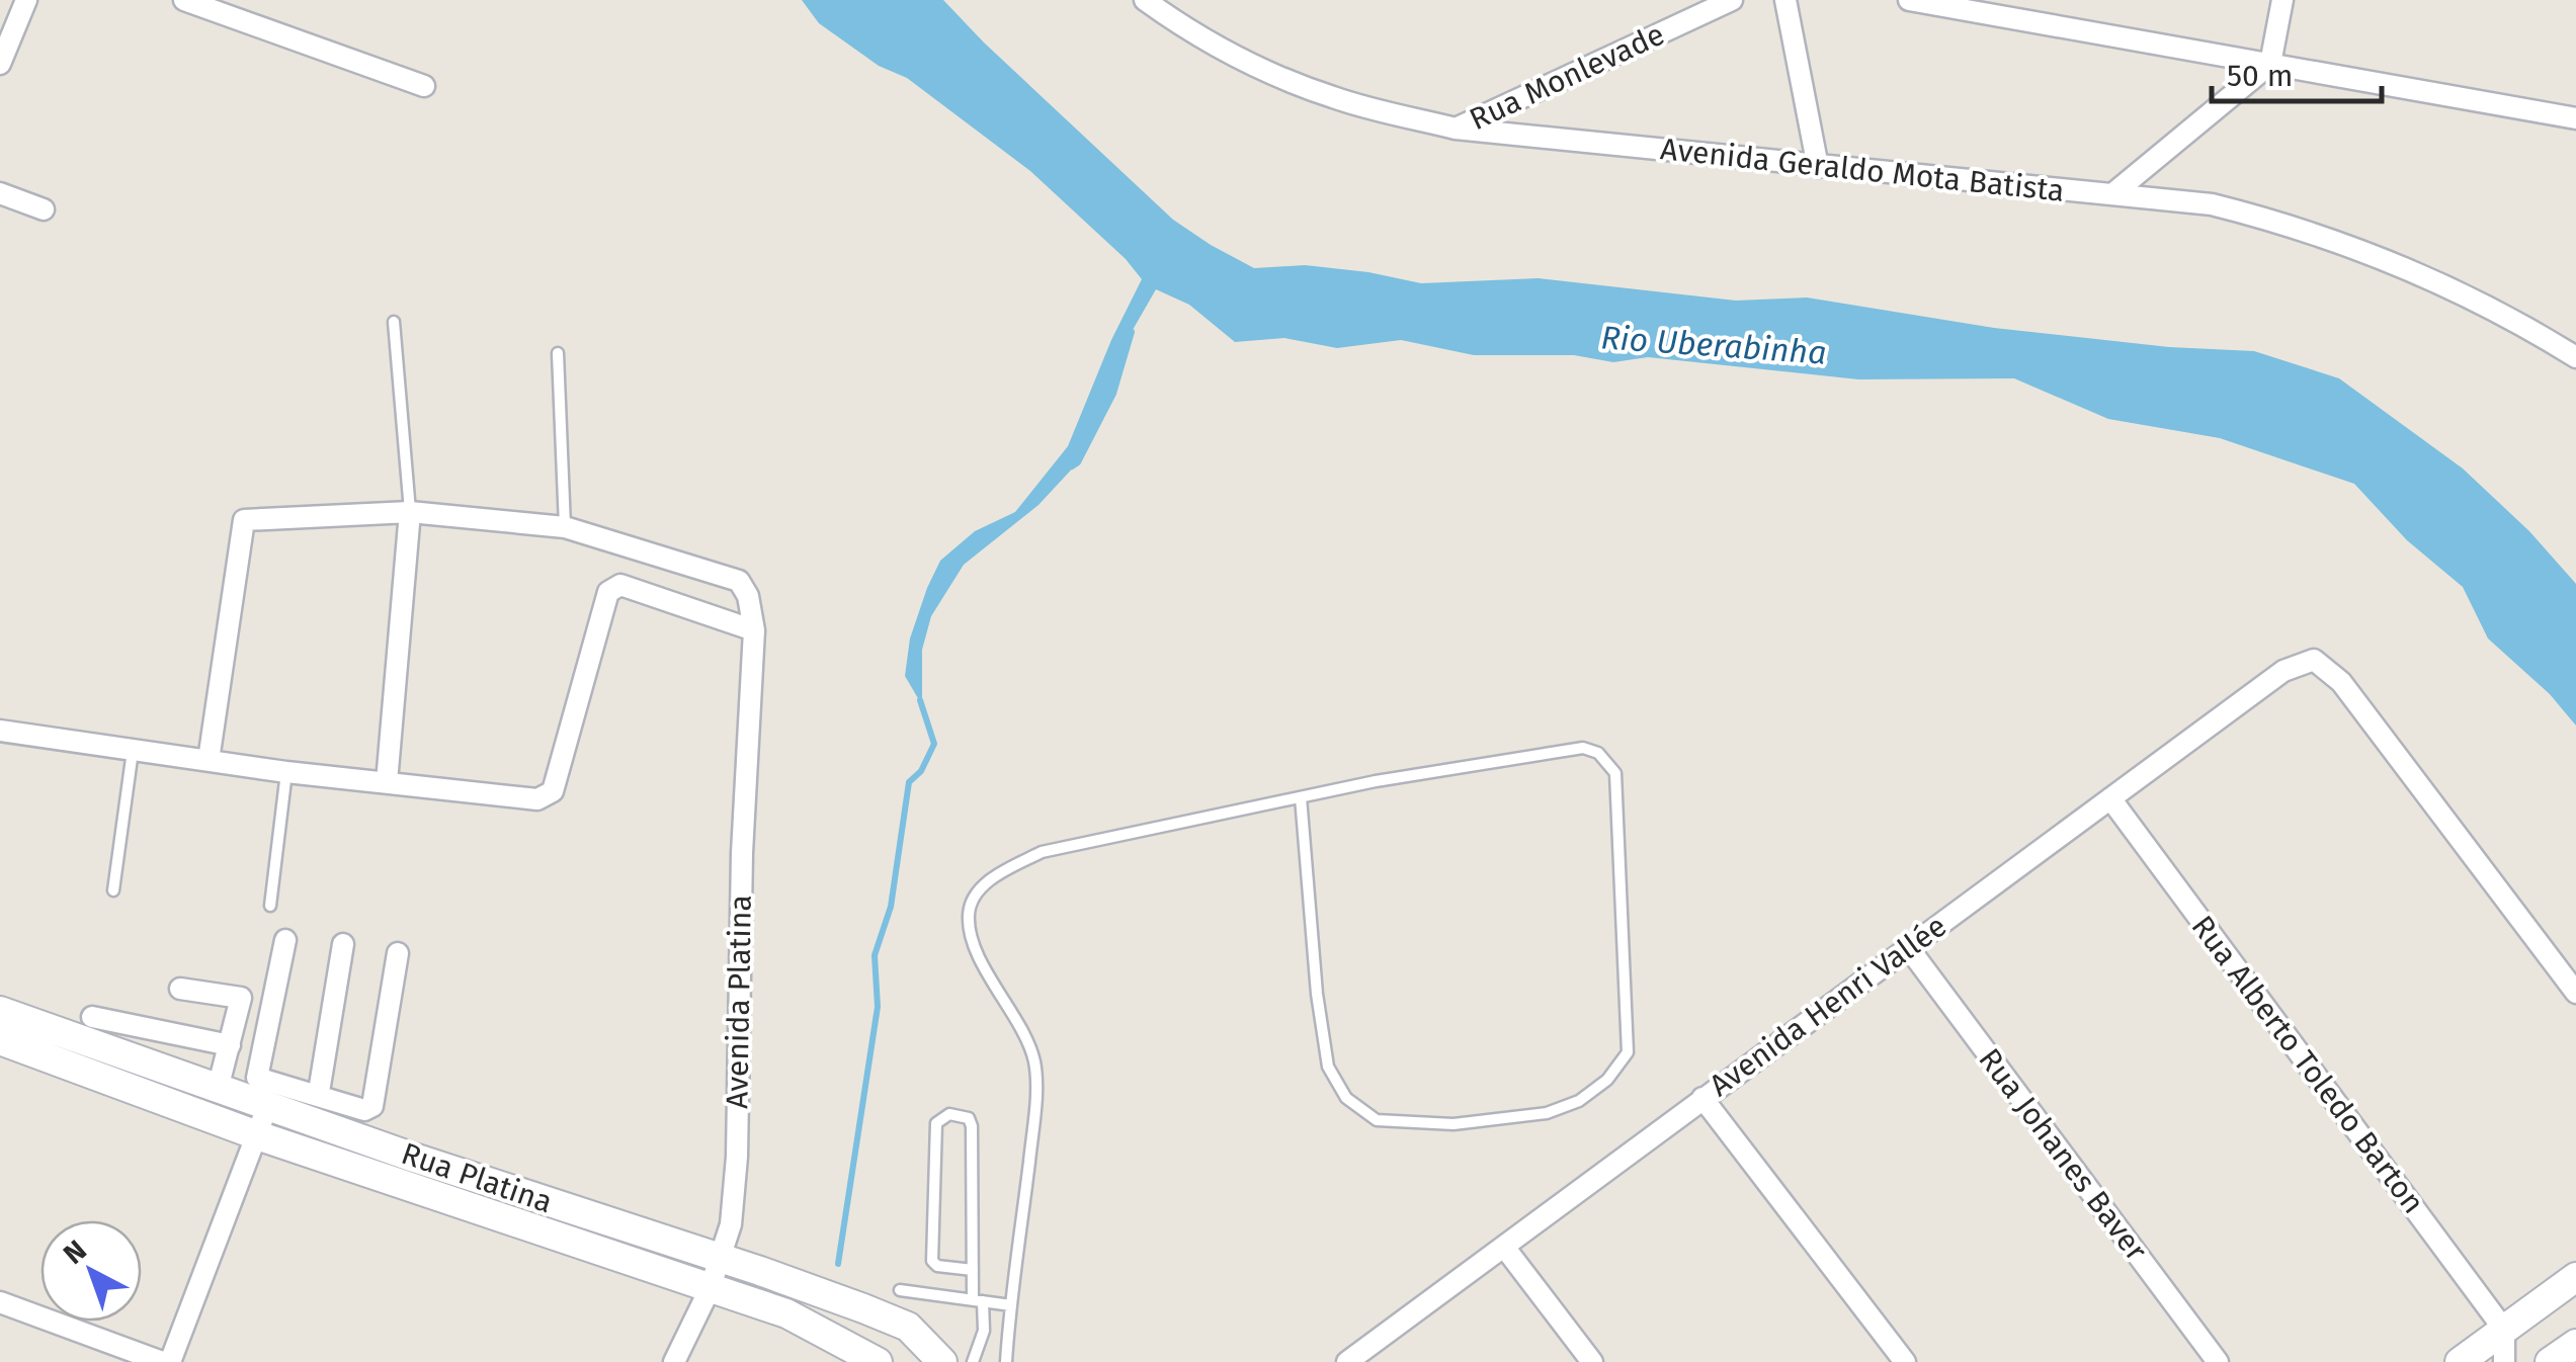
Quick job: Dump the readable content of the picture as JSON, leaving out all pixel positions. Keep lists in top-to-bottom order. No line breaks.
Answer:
{"streets":{"street":["Rua Monlevade","Avenida Geraldo Mota Batista","Avenida Platina","Avenida Henri Vallée","Rua Alberto Toledo Barton","Rua Johanes Baver","Rua Platina"]},"crossings":[["Rua Monlevade","Avenida Geraldo Mota Batista"],["Avenida Platina","Rua Platina"],["Avenida Henri Vallée","Rua Alberto Toledo Barton"],["Avenida Henri Vallée","Rua Johanes Baver"]],"water":["Rio Uberabinha"],"scale_bar":"50 m","north":"top left"}
